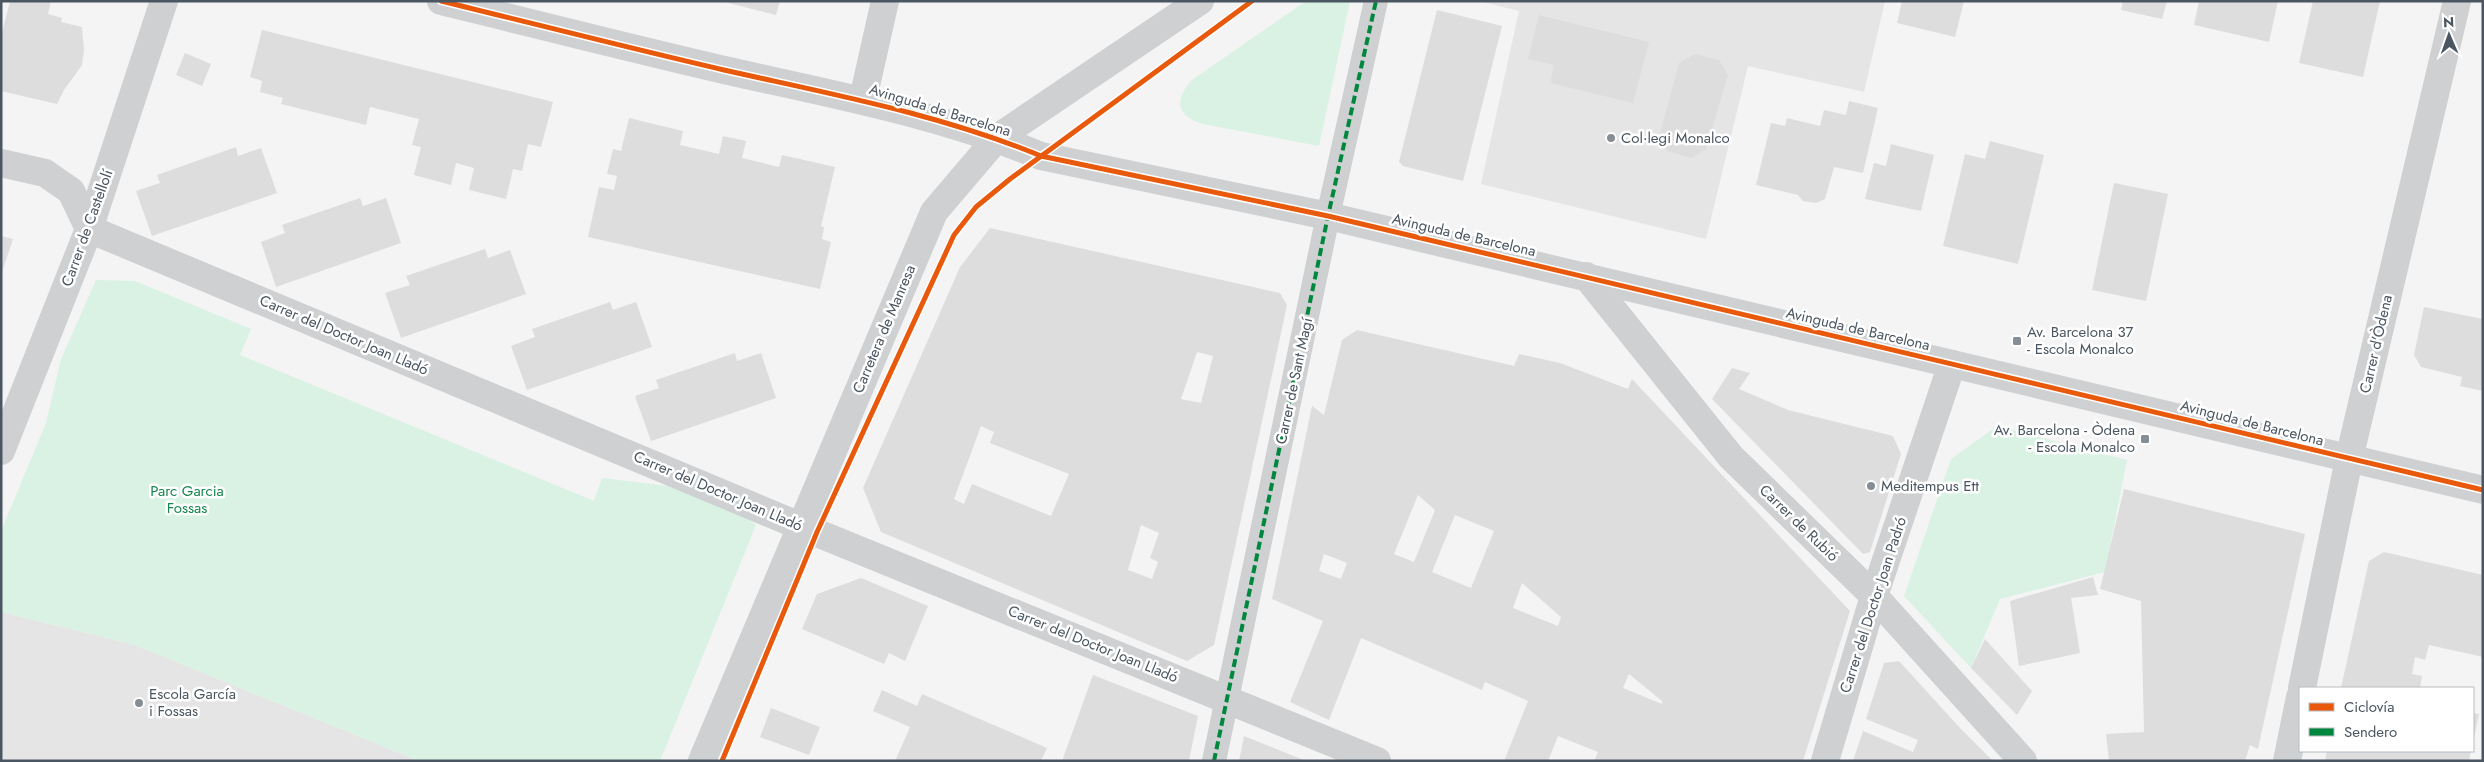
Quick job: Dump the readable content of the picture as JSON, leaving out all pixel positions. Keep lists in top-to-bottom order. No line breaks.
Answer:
{"streets":{"street":["Avinguda de Barcelona","Carrer de Castellolí","Carretera de Manresa","Carrer del Doctor Joan Lladó","Carrer d'Òdena","Carrer de Sant Magí","Carrer de Rubió","Carrer del Doctor Joan Padró"]},"crossings":[["Avinguda de Barcelona","Carretera de Manresa"],["Avinguda de Barcelona","Carrer d'Òdena"],["Avinguda de Barcelona","Carrer de Sant Magí"],["Avinguda de Barcelona","Carrer de Rubió"],["Avinguda de Barcelona","Carrer del Doctor Joan Padró"],["Carrer de Castellolí","Carrer del Doctor Joan Lladó"],["Carretera de Manresa","Carrer del Doctor Joan Lladó"],["Carrer del Doctor Joan Lladó","Carrer de Sant Magí"],["Carrer de Rubió","Carrer del Doctor Joan Padró"]],"parks":["Parc Garcia Fossas"],"places":{"other":["Col·legi Monalco","Meditempus Ett","Escola García i Fossas"],"transit":["Av. Barcelona 37 - Escola Monalco","Av. Barcelona - Òdena - Escola Monalco"]},"legend":["Ciclovía","Sendero"],"north":"top"}
